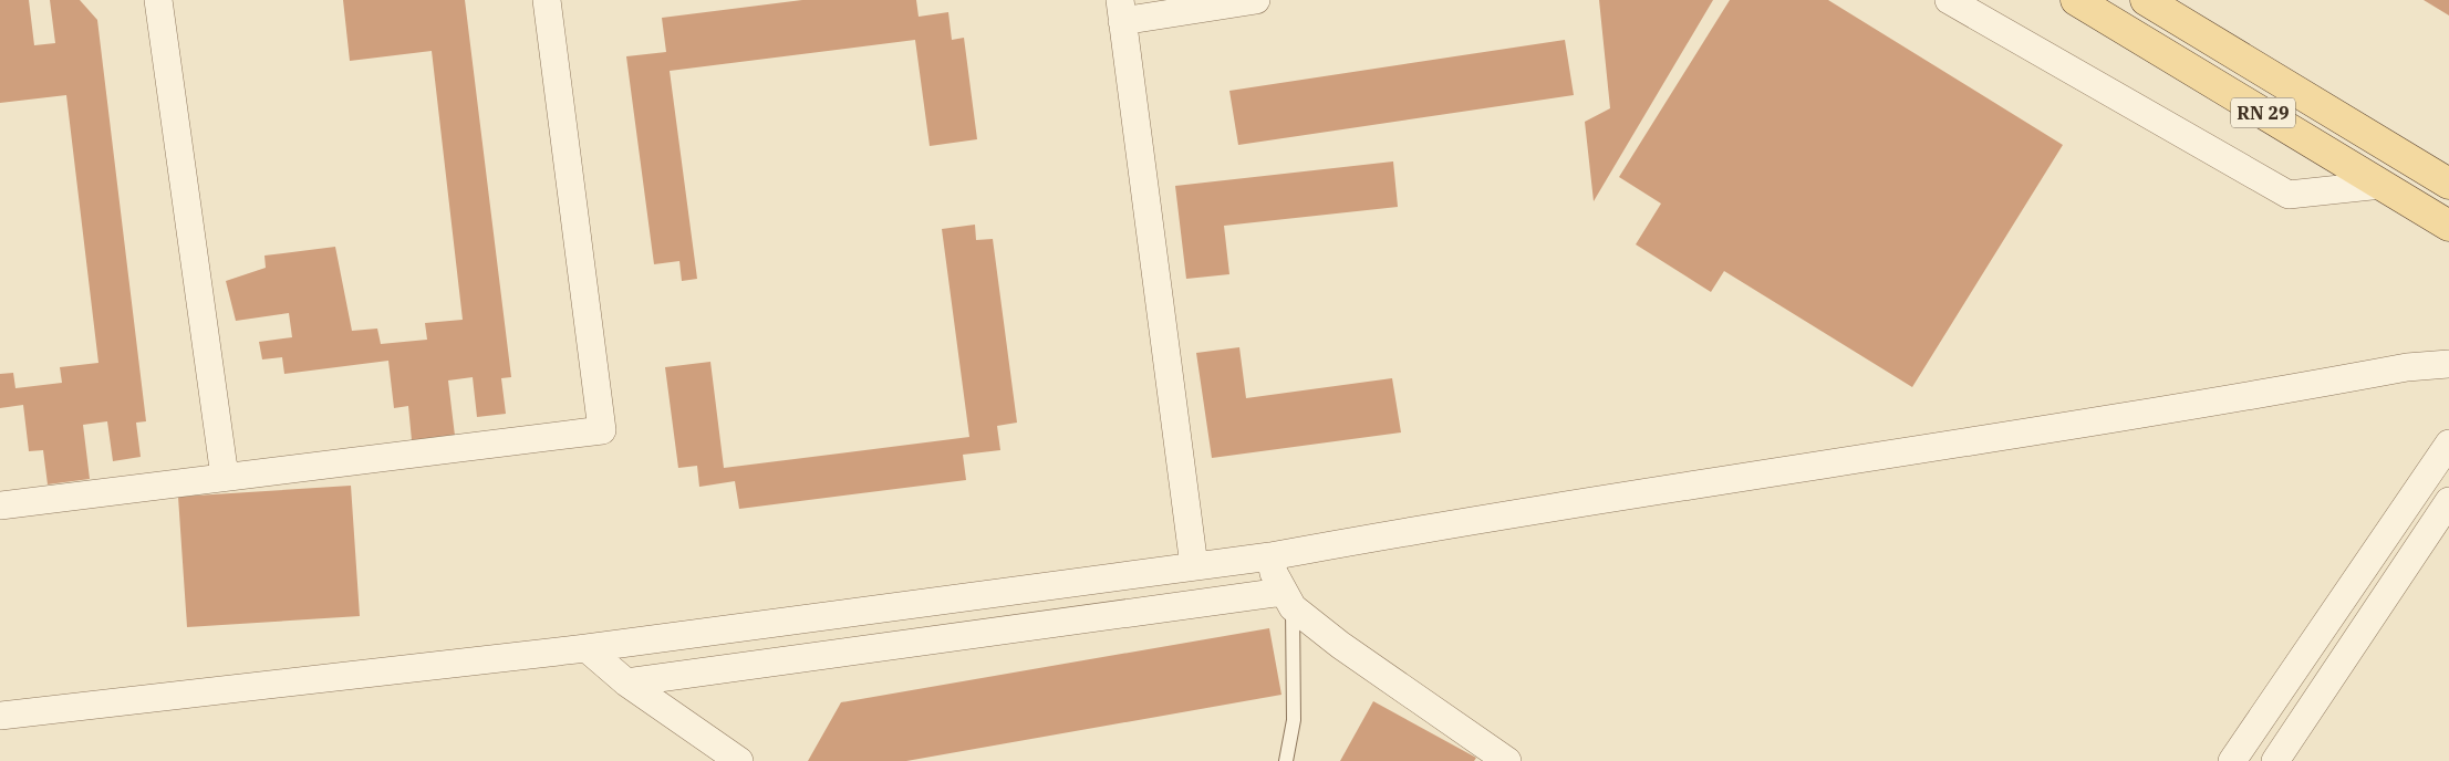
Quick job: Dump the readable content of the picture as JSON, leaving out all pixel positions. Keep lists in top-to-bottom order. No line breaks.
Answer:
{"streets":{"main road":["RN 29"]}}
